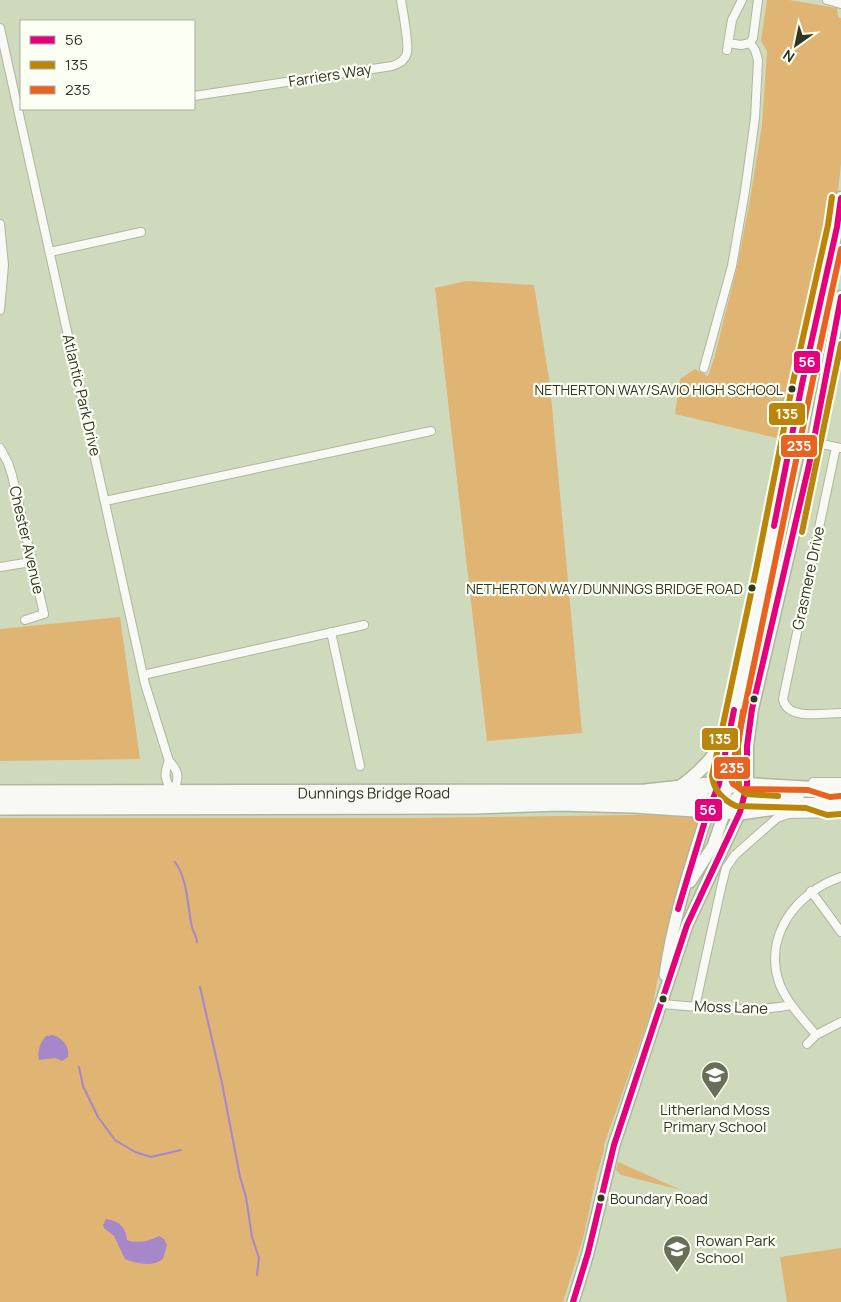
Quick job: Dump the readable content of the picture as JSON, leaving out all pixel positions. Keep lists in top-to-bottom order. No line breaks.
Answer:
{"streets":{"highway":["Dunnings Bridge Road"],"street":["Farriers Way","Atlantic Park Drive","Chester Avenue","Grasmere Drive","Moss Lane"]},"crossings":[["Atlantic Park Drive","Dunnings Bridge Road"]],"places":{"other":["NETHERTON WAY/SAVIO HIGH SCHOOL","NETHERTON WAY/DUNNINGS BRIDGE ROAD","Boundary Road"],"school or university":["Litherland Moss Primary School","Rowan Park School"]},"lines":["transit line 135","transit line 56","transit line 235"],"legend":["56","135","235"],"north":"bottom left"}
